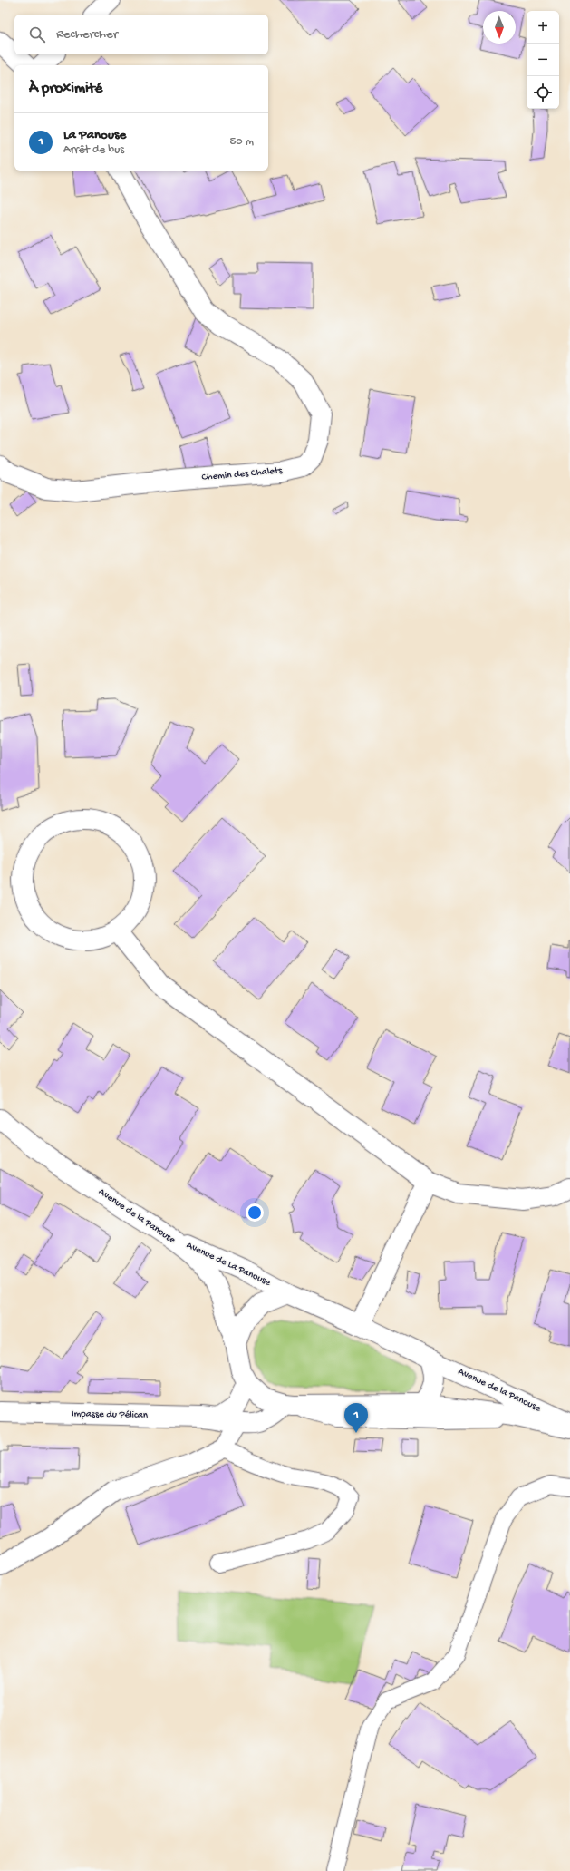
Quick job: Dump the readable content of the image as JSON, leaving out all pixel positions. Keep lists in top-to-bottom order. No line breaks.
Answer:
{"streets":{"street":["Chemin des Chalets","Avenue de la Panouse","Avenue de La Panouse","Impasse du Pélican"]},"crossings":[["Avenue de la Panouse","Avenue de La Panouse"],["Avenue de la Panouse","Impasse du Pélican"]],"north":"bottom","page":{"map_buttons":["+","−"],"search":"Rechercher","heading":"À proximité","list":[{"mark":"1","name":"La Panouse","note":"Arrêt de bus","value":"50 m"}],"pins":"1"}}
